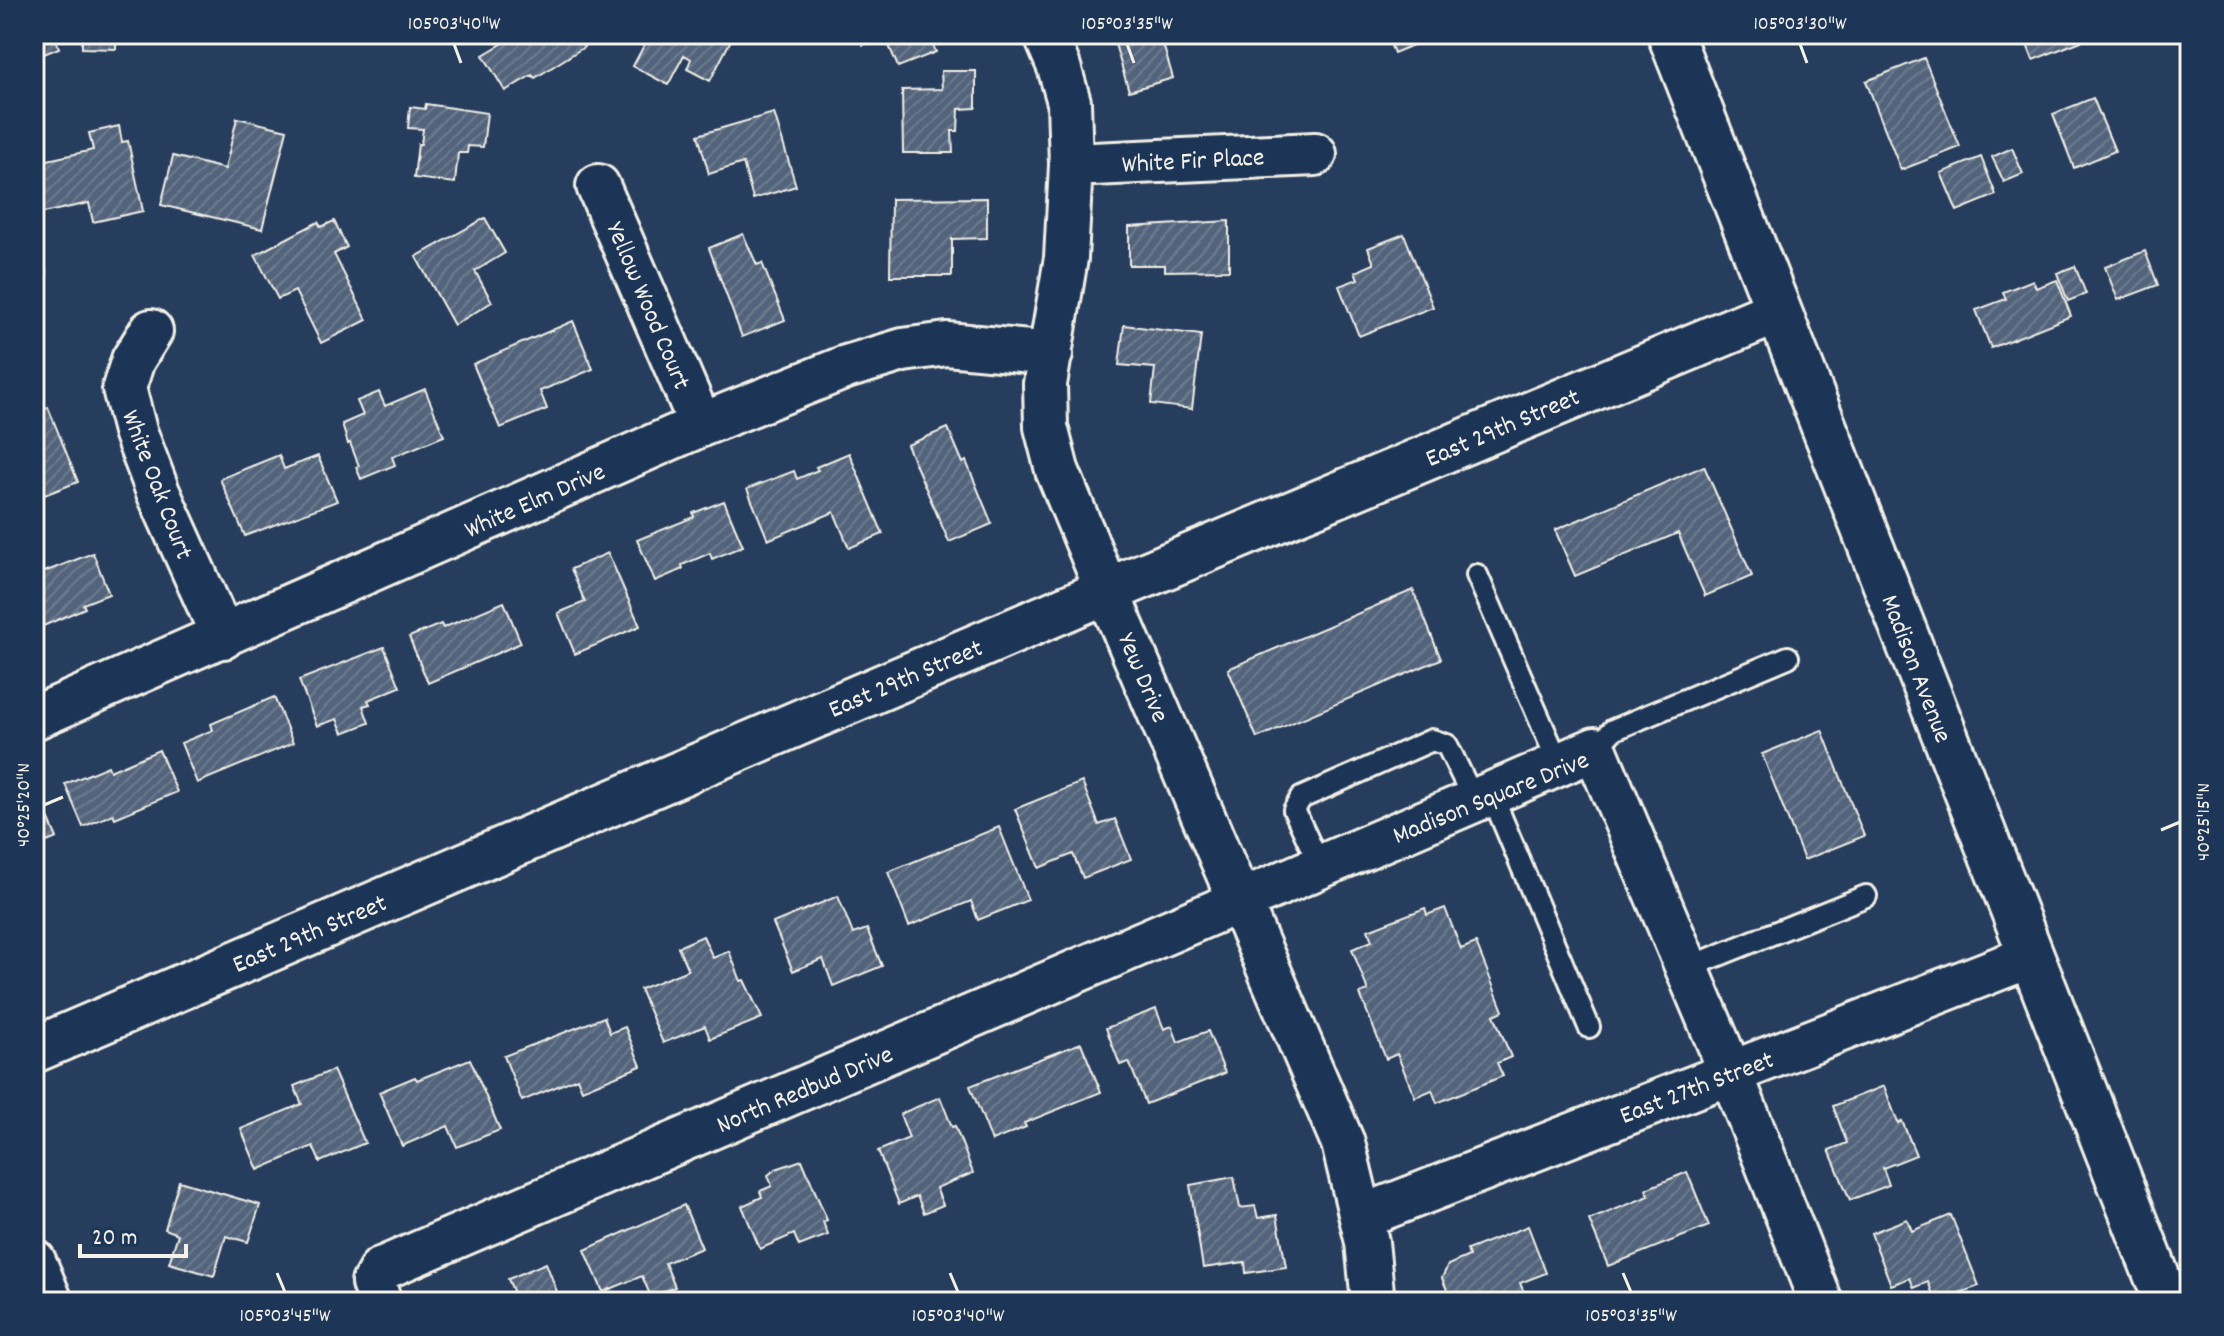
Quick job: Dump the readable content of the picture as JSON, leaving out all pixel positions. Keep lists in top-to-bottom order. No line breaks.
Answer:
{"streets":{"main road":["East 29th Street","Madison Avenue"],"street":["White Fir Place","Yellow Wood Court","White Oak Court","White Elm Drive","Yew Drive","Madison Square Drive","East 27th Street","North Redbud Drive"]},"crossings":[["White Fir Place","Yew Drive"],["Yellow Wood Court","White Elm Drive"],["East 29th Street","Madison Avenue"],["East 29th Street","Yew Drive"],["White Oak Court","White Elm Drive"],["White Elm Drive","Yew Drive"],["Madison Avenue","East 27th Street"],["Yew Drive","Madison Square Drive"],["Yew Drive","East 27th Street"],["Yew Drive","North Redbud Drive"],["Madison Square Drive","East 27th Street"],["Madison Square Drive","North Redbud Drive"]],"scale_bar":"20 m","coordinates":["105°03'40\"W","105°03'35\"W","105°03'30\"W","40°25'20\"N","40°25'15\"N","105°03'45\"W"]}
